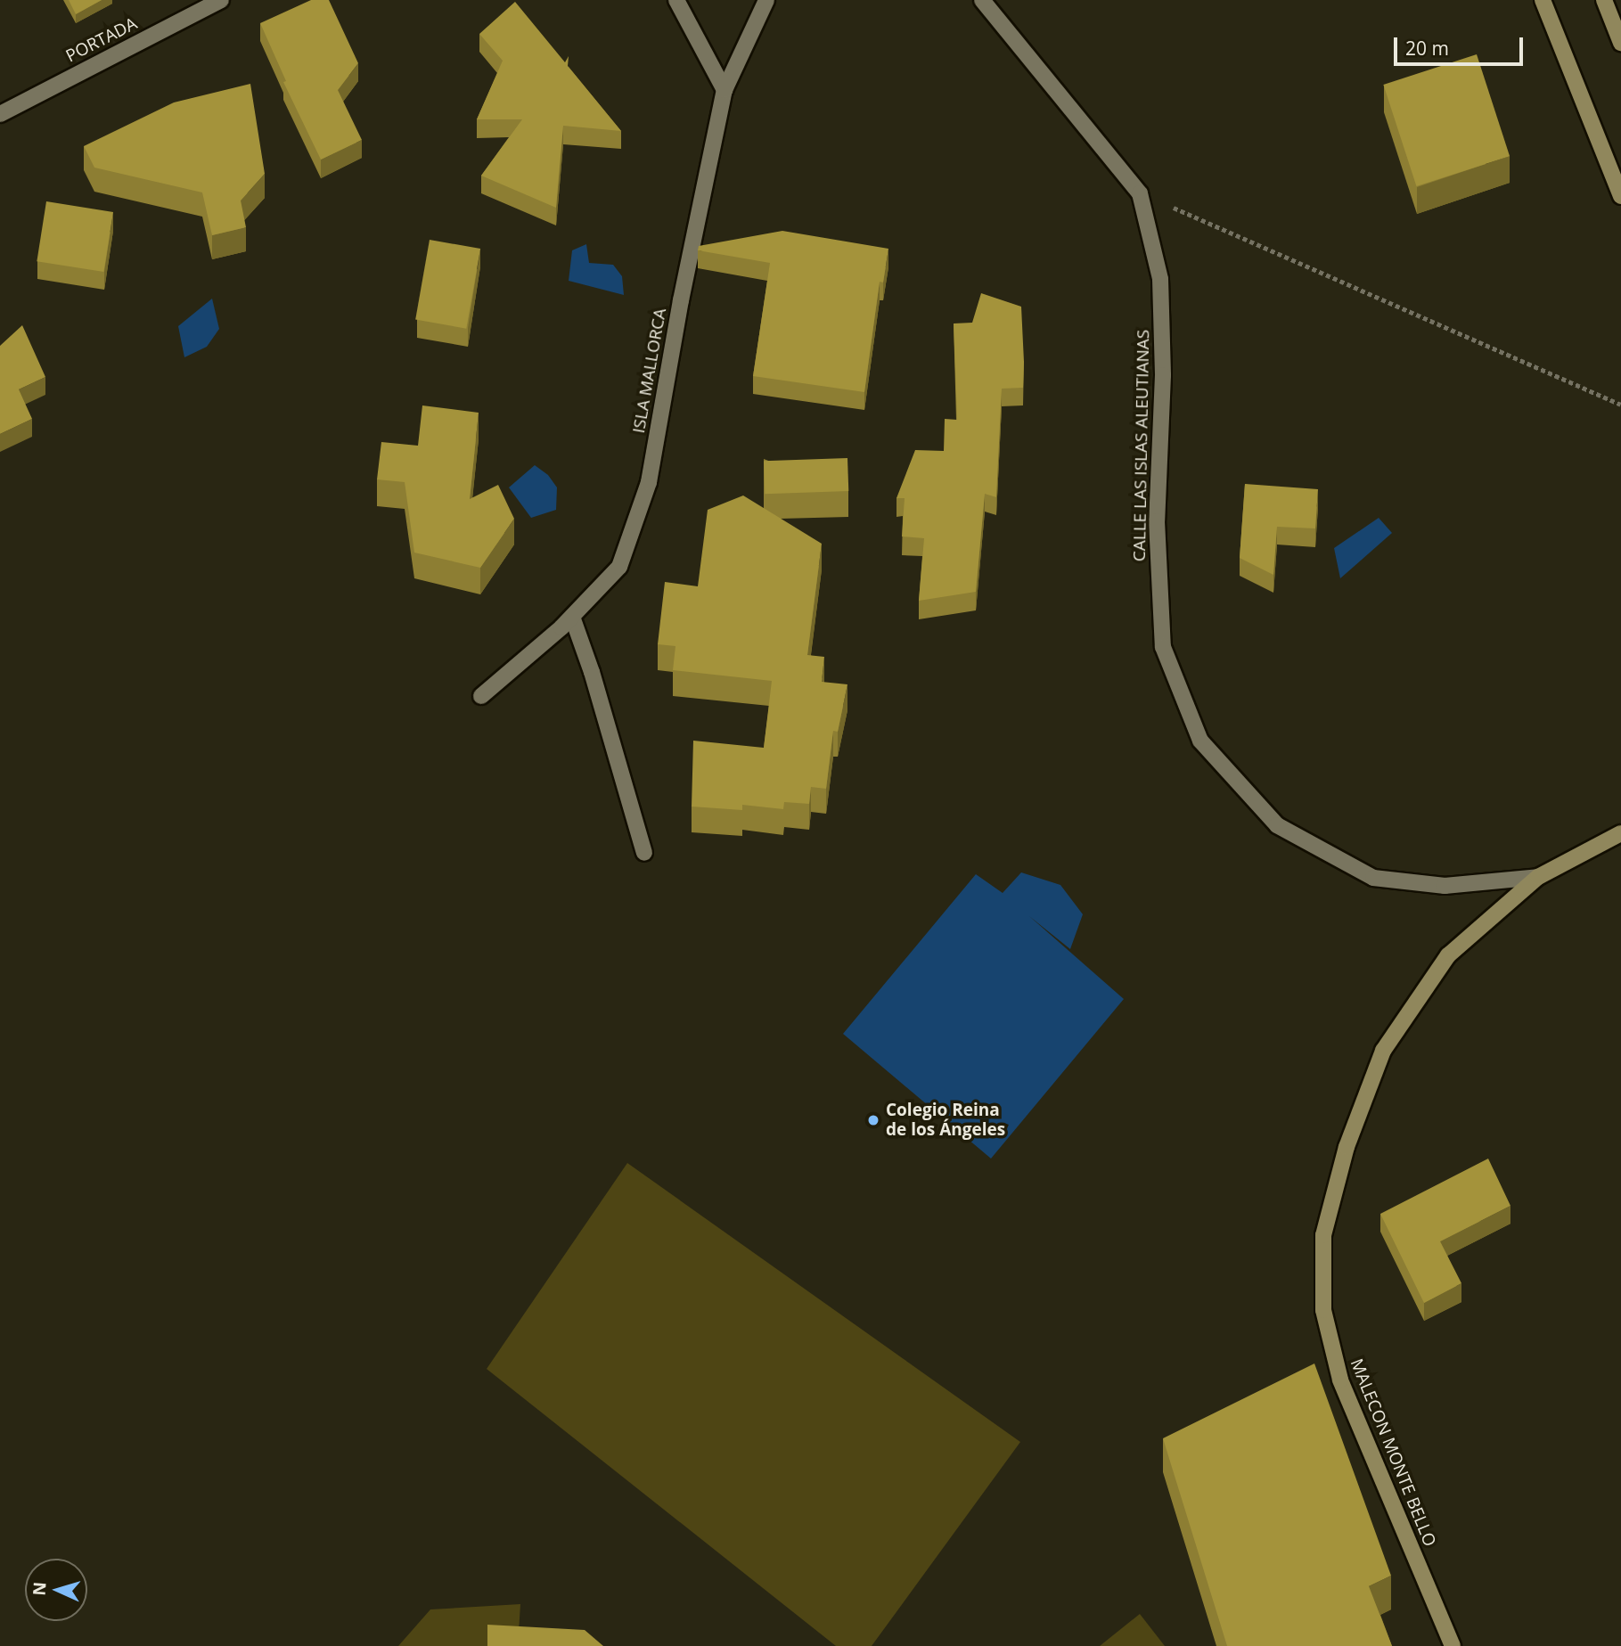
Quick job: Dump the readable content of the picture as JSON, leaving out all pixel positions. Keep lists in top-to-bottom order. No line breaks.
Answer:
{"streets":{"street":["PORTADA","ISLA MALLORCA","CALLE LAS ISLAS ALEUTIANAS","MALECON MONTE BELLO"]},"crossings":[["CALLE LAS ISLAS ALEUTIANAS","MALECON MONTE BELLO"]],"places":["Colegio Reina de los Ángeles"],"scale_bar":"20 m","north":"left"}
